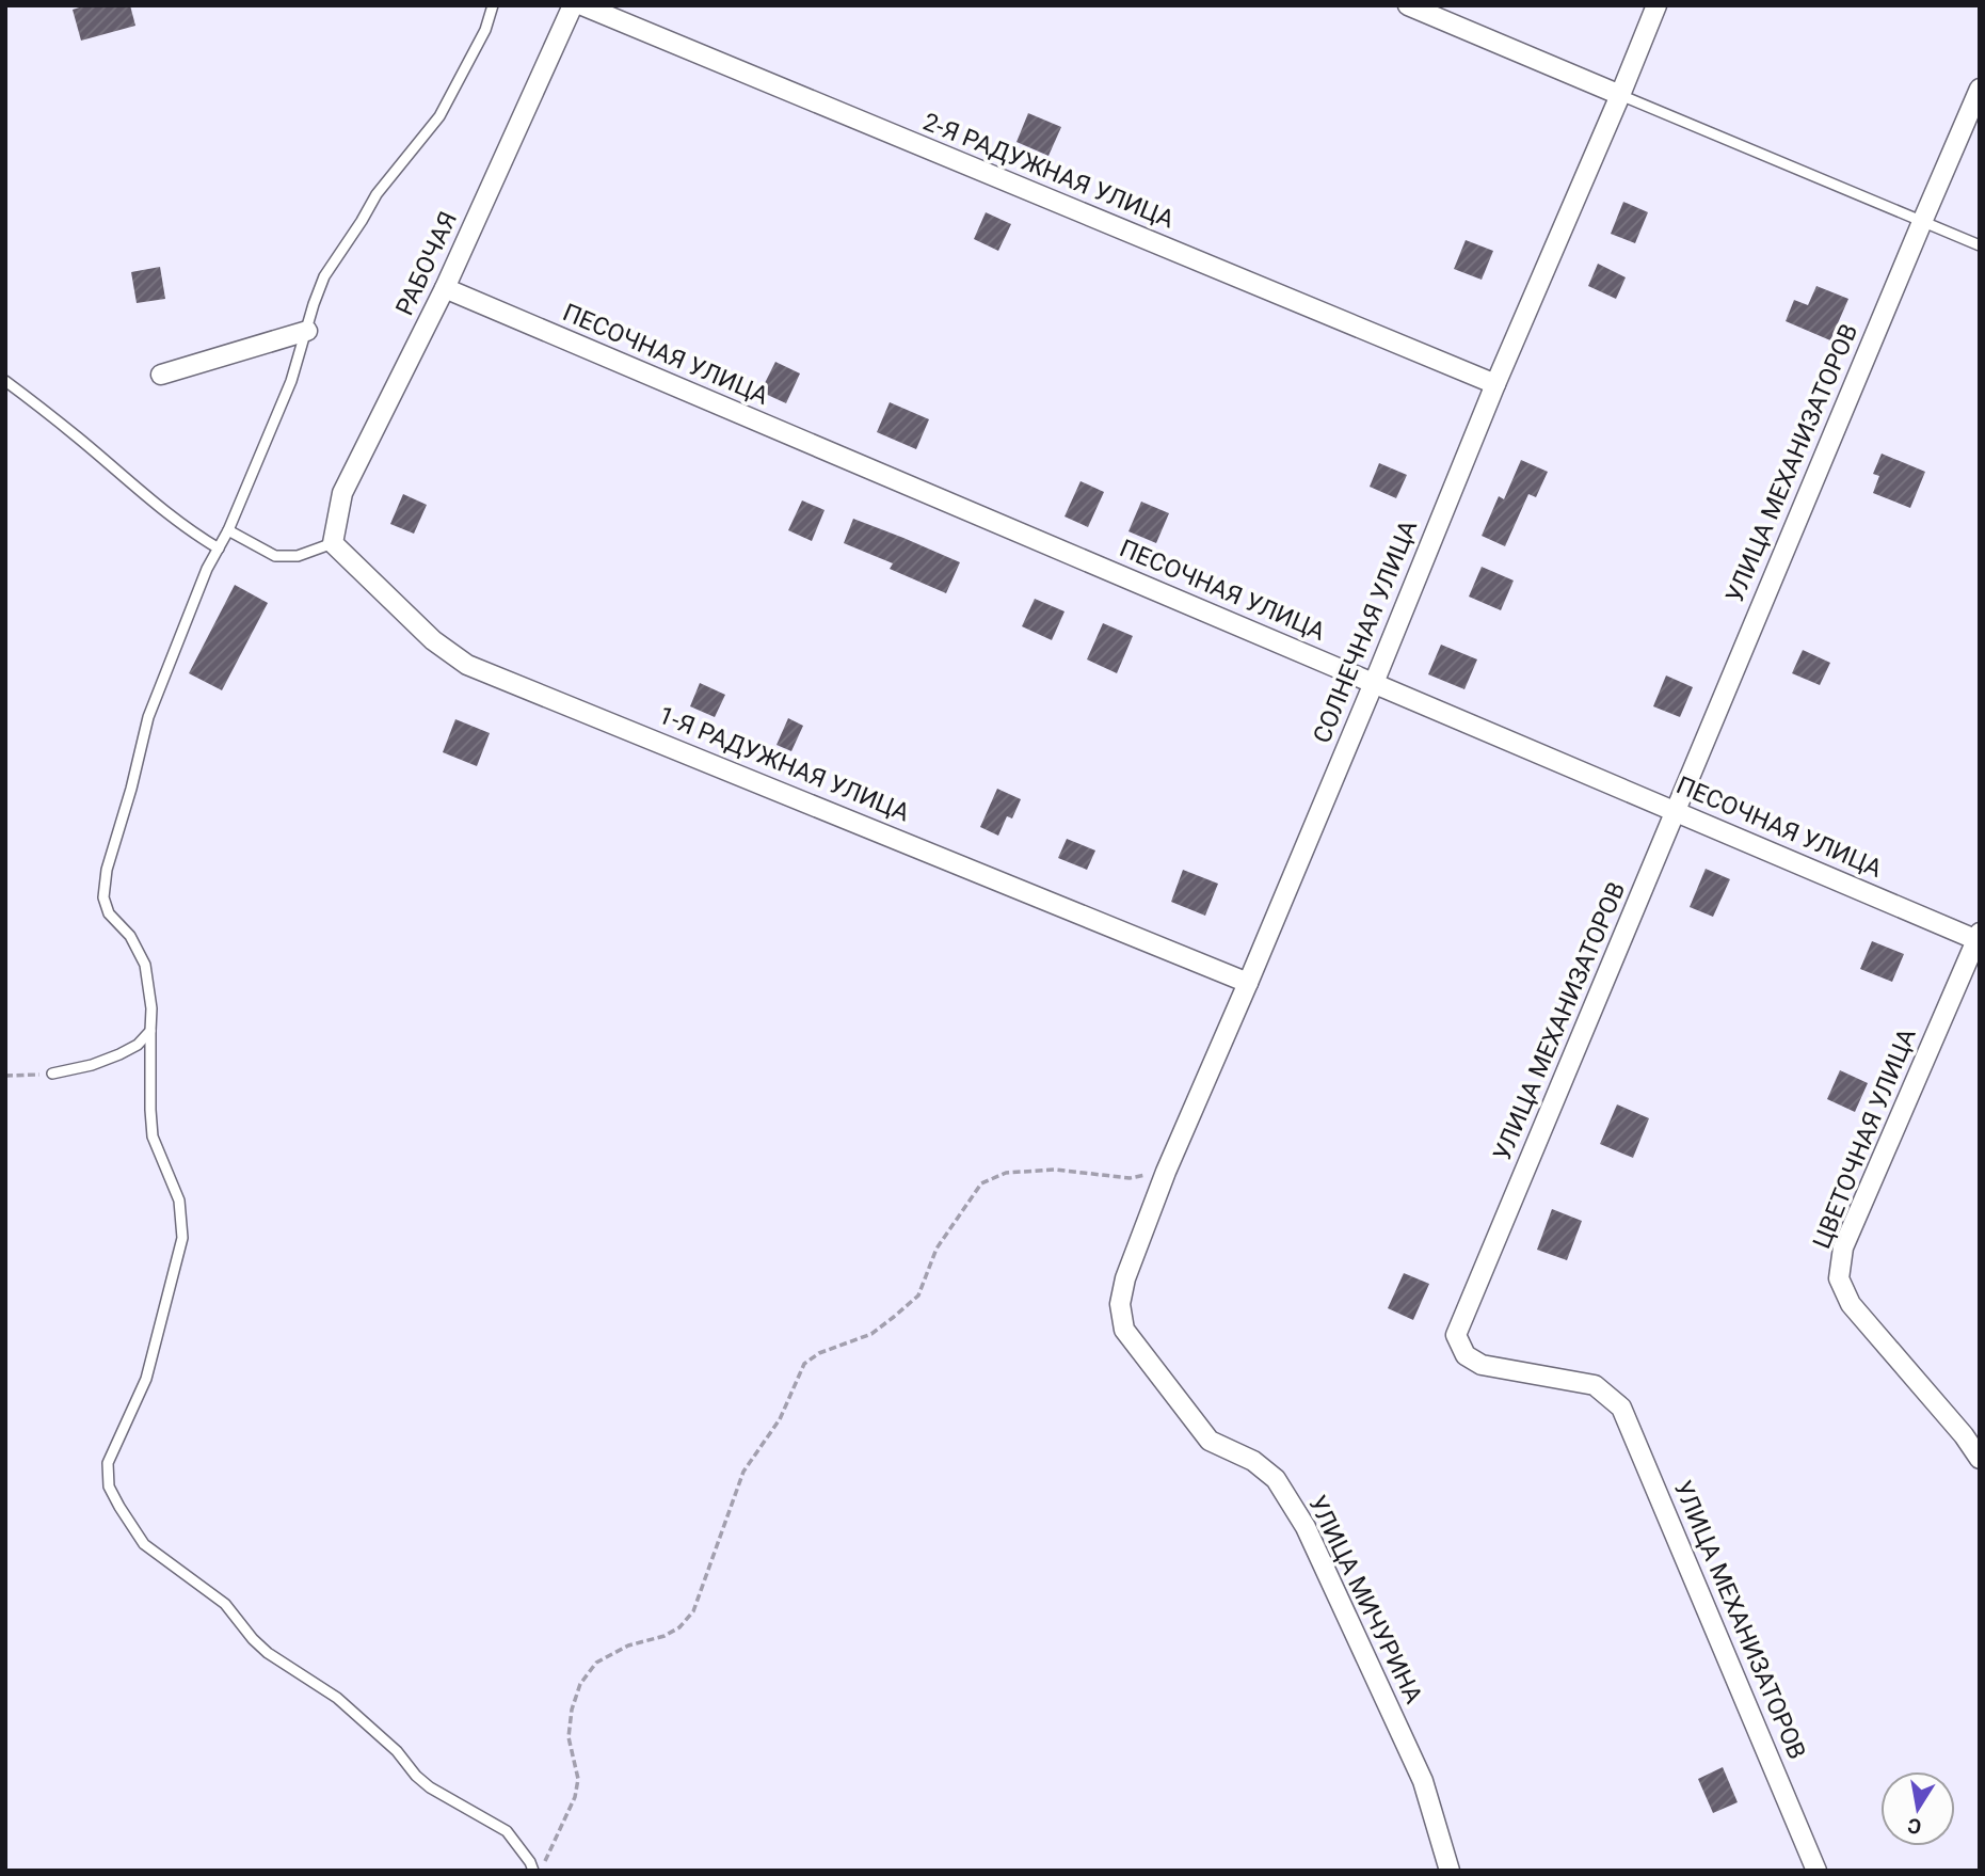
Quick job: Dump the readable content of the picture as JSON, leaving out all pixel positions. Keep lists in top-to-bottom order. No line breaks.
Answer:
{"streets":{"street":["2-Я РАДУЖНАЯ УЛИЦА","РАБОЧАЯ","ПЕСОЧНАЯ УЛИЦА","УЛИЦА МЕХАНИЗАТОРОВ","СОЛНЕЧНАЯ УЛИЦА","1-Я РАДУЖНАЯ УЛИЦА","ЦВЕТОЧНАЯ УЛИЦА","УЛИЦА МИЧУРИНА"]},"crossings":[["2-Я РАДУЖНАЯ УЛИЦА","СОЛНЕЧНАЯ УЛИЦА"],["РАБОЧАЯ","ПЕСОЧНАЯ УЛИЦА"],["РАБОЧАЯ","1-Я РАДУЖНАЯ УЛИЦА"],["ПЕСОЧНАЯ УЛИЦА","УЛИЦА МЕХАНИЗАТОРОВ"],["ПЕСОЧНАЯ УЛИЦА","СОЛНЕЧНАЯ УЛИЦА"],["ПЕСОЧНАЯ УЛИЦА","ЦВЕТОЧНАЯ УЛИЦА"],["СОЛНЕЧНАЯ УЛИЦА","1-Я РАДУЖНАЯ УЛИЦА"],["СОЛНЕЧНАЯ УЛИЦА","УЛИЦА МИЧУРИНА"]],"north":"bottom"}
